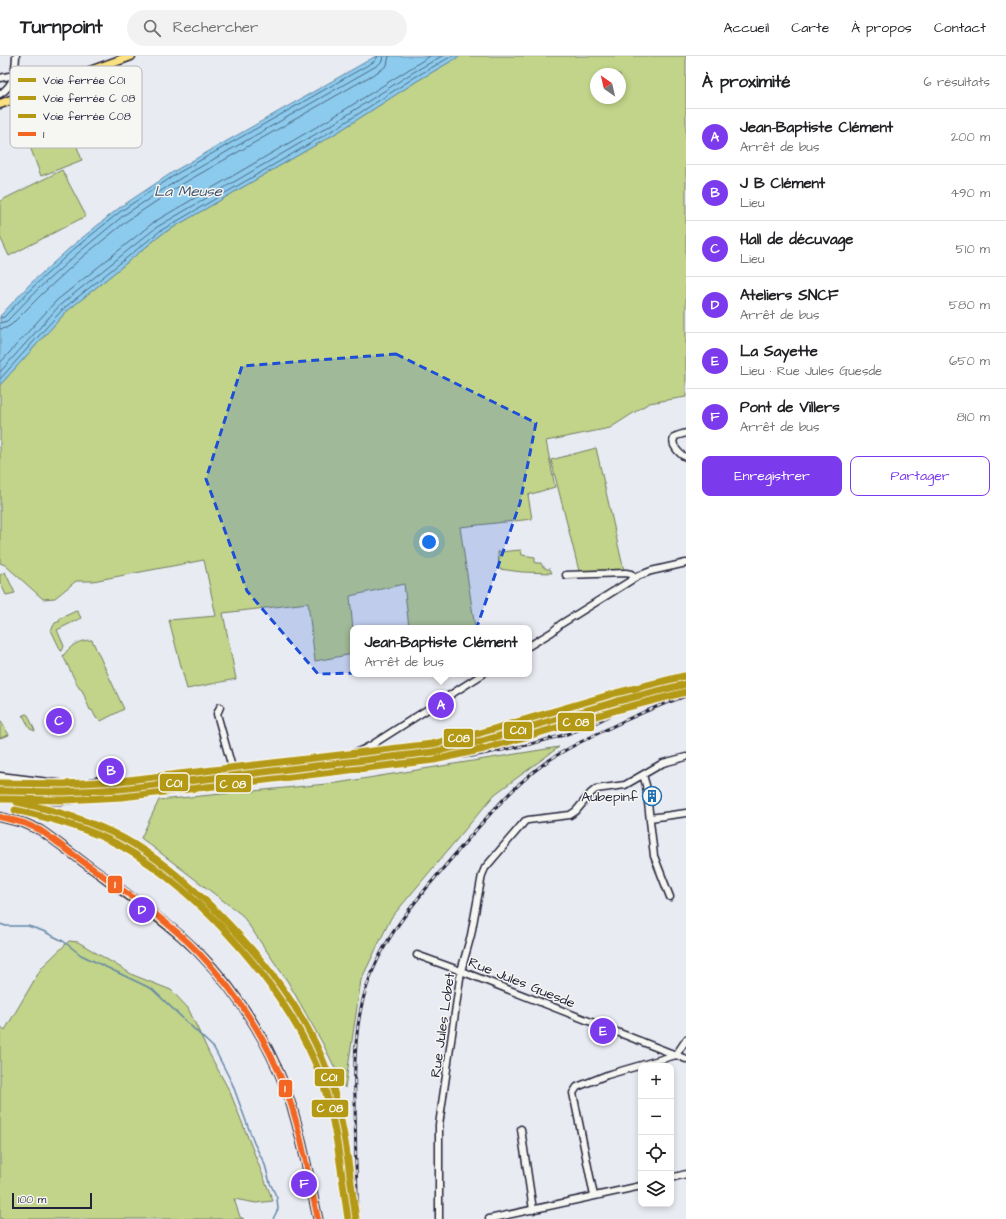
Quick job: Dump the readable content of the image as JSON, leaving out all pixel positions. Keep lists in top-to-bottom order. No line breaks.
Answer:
{"streets":{"street":["Rue Jules Guesde","Rue Jules Lobet"]},"crossings":[["Rue Jules Guesde","Rue Jules Lobet"]],"water":["La Meuse"],"places":{"building":["Aubepinf"]},"lines":["rail line C08","rail line C01","transit line 1"],"legend":["Voie ferrée C01","Voie ferrée C 08","Voie ferrée C08","1"],"scale_bar":"100 m","north":"top left","page":{"header":"Turnpoint","search":"Rechercher","nav":["Accueil","Carte","À propos","Contact"],"heading":["À proximité","6 résultats"],"list":[{"mark":"A","name":"Jean-Baptiste Clément","note":"Arrêt de bus","value":"200 m"},{"mark":"B","name":"J B Clément","note":"Lieu","value":"490 m"},{"mark":"C","name":"Hall de décuvage","note":"Lieu","value":"510 m"},{"mark":"D","name":"Ateliers SNCF","note":"Arrêt de bus","value":"580 m"},{"mark":"E","name":"La Sayette","note":"Lieu · Rue Jules Guesde","value":"650 m"},{"mark":"F","name":"Pont de Villers","note":"Arrêt de bus","value":"810 m"}],"buttons":["Enregistrer","Partager"],"popup":["Jean-Baptiste Clément","Arrêt de bus"],"pins":["A","C","B","D","E","F"],"map_buttons":["+","−"],"scale":"100 m"}}
